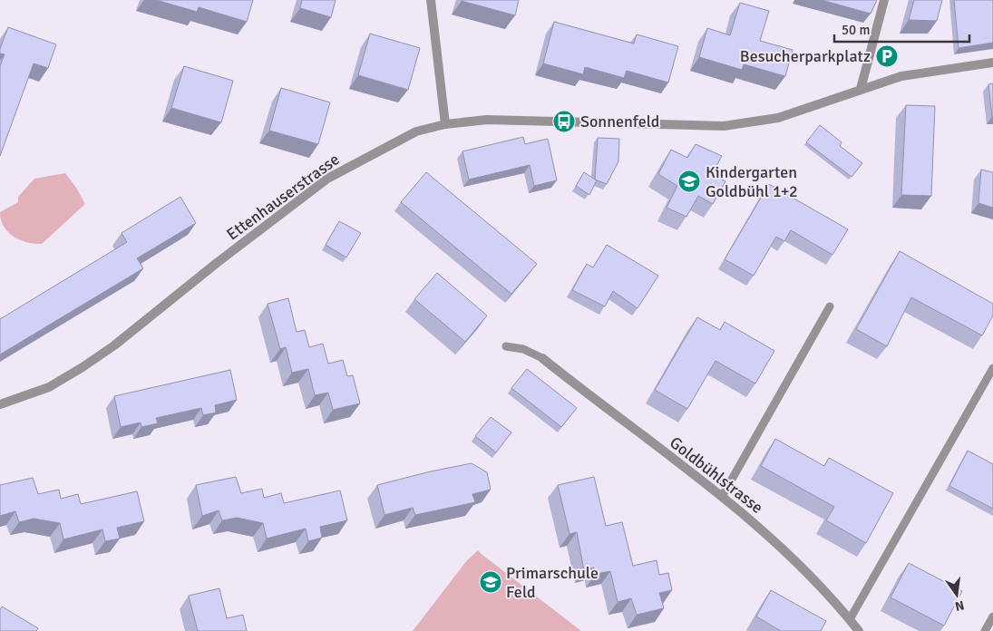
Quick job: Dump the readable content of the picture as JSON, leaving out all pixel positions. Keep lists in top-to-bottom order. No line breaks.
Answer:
{"streets":{"street":["Ettenhauserstrasse","Goldbühlstrasse"]},"places":{"parking":["Besucherparkplatz"],"bus stop":["Sonnenfeld"],"school or university":["Kindergarten Goldbühl 1+2","Primarschule Feld"]},"scale_bar":"50 m","north":"bottom"}
